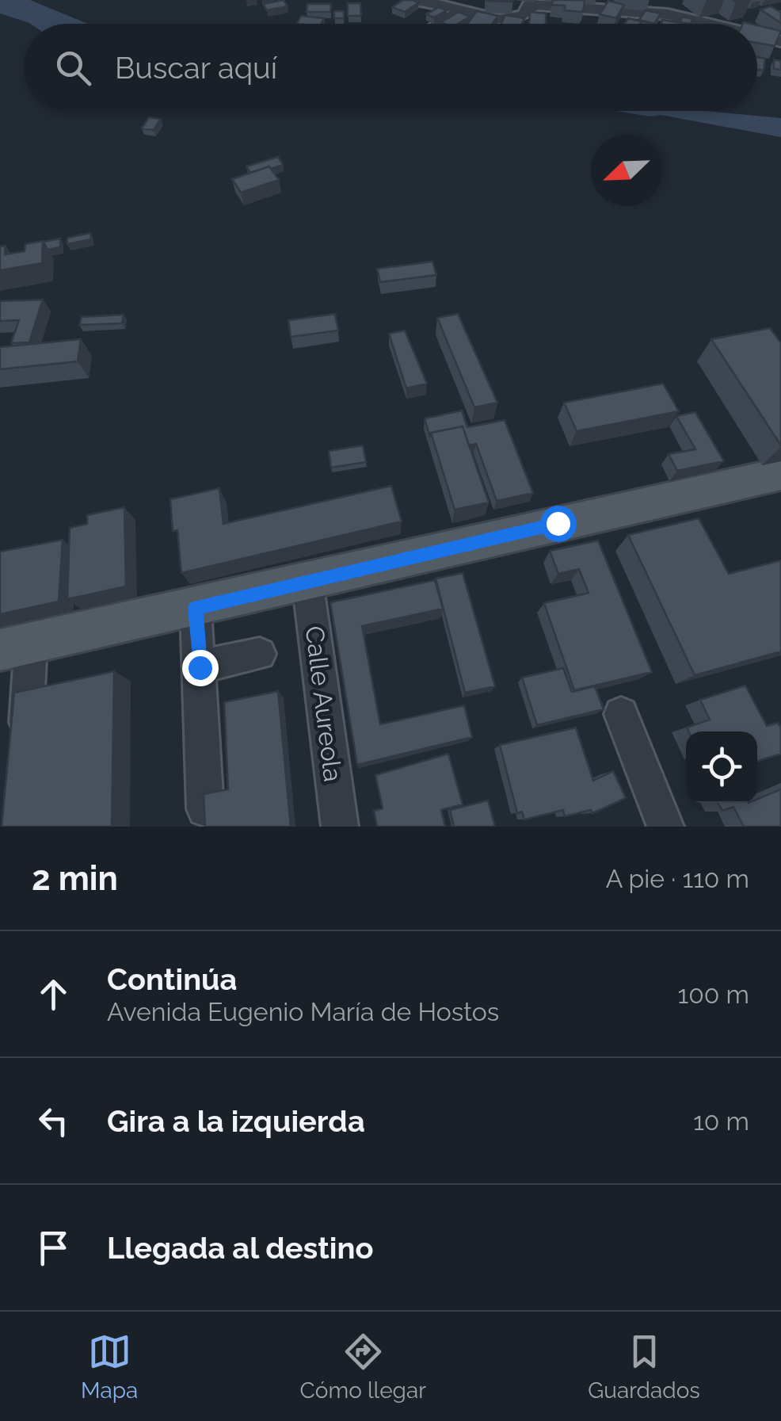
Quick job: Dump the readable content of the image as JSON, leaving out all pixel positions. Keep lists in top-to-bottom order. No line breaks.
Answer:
{"streets":{"street":["Calle Aureola"]},"north":"bottom left","page":{"search":"Buscar aquí","heading":["2 min","A pie · 110 m"],"list":[["Continúa","Avenida Eugenio María de Hostos","100 m"],["Gira a la izquierda","10 m"],"Llegada al destino"],"nav":["Mapa","Cómo llegar","Guardados"]}}
